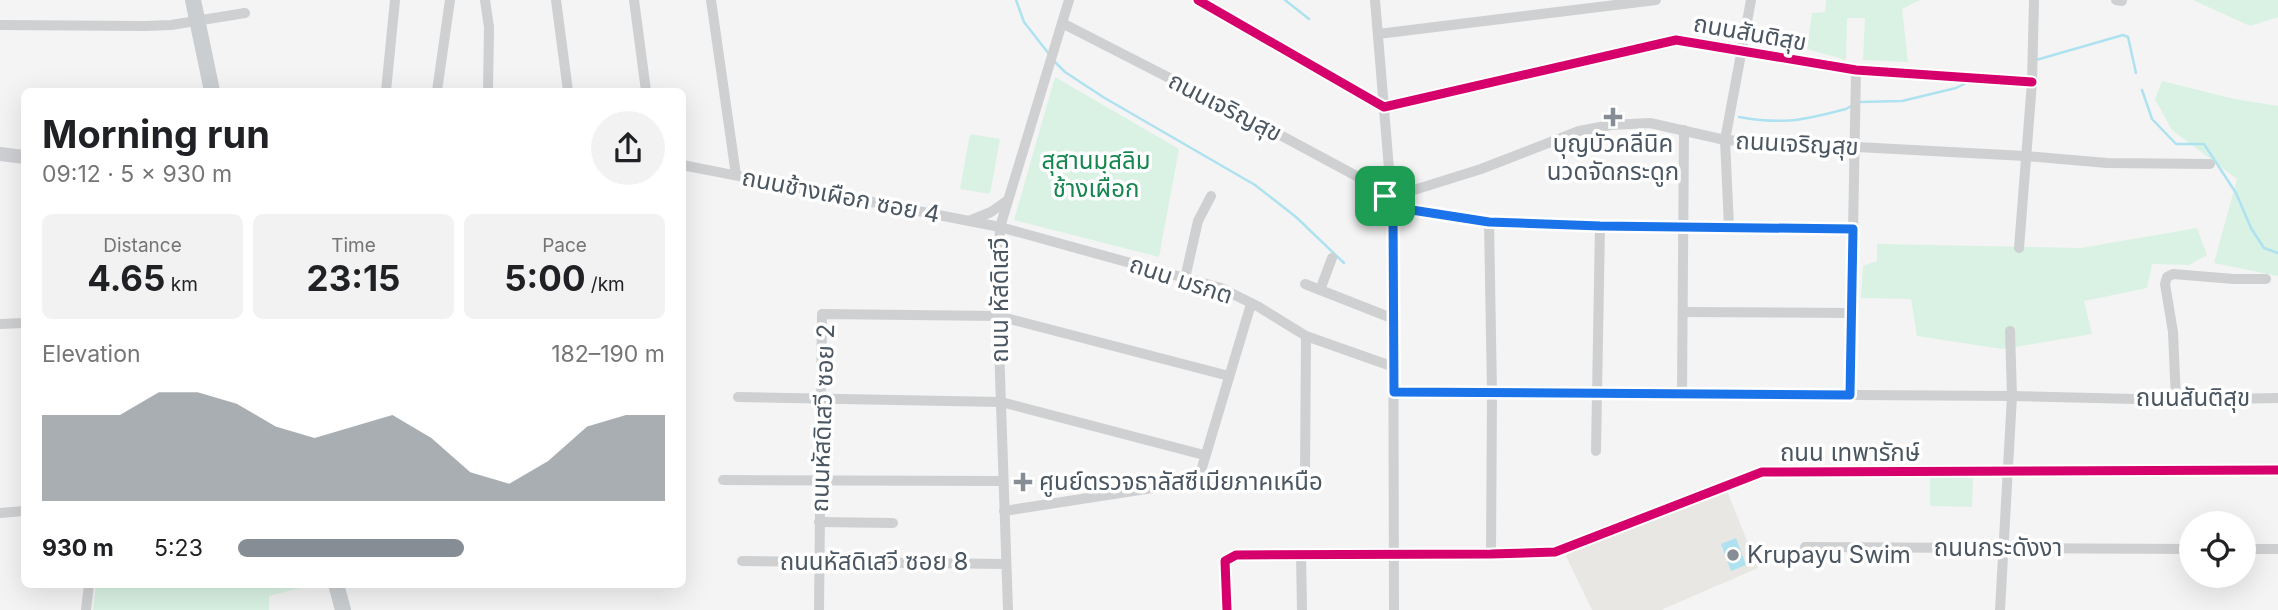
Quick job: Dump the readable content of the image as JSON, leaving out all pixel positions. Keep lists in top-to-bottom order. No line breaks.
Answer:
{"streets":{"street":["ถนนสันติสุข","ถนนเจริญสุข","ถนนช้างเผือก ซอย 4","ถนน มรกต","ถนน หัสดิเสวี","ถนนหัสดิเสวี ซอย 2","ถนน เทพารักษ์","ถนนกระดังงา","ถนนหัสดิเสวี ซอย 8"]},"crossings":[["ถนนเจริญสุข","ถนน หัสดิเสวี"],["ถนนช้างเผือก ซอย 4","ถนน มรกต"],["ถนนช้างเผือก ซอย 4","ถนน หัสดิเสวี"],["ถนน มรกต","ถนน หัสดิเสวี"],["ถนน หัสดิเสวี","ถนนหัสดิเสวี ซอย 2"],["ถนน หัสดิเสวี","ถนนหัสดิเสวี ซอย 8"],["ถนนหัสดิเสวี ซอย 2","ถนนหัสดิเสวี ซอย 8"]],"parks":["สุสานมุสลิม ช้างเผือก"],"places":{"health":["บุญบัวคลีนิค นวดจัดกระดูก","ศูนย์ตรวจธาลัสซีเมียภาคเหนือ"],"other":["Krupayu Swim"]},"page":{"heading":["Morning run","09:12 · 5 × 930 m"],"stats":[["Distance","4.65 km"],["Time","23:15"],["Pace","5:00 /km"]],"chart":["Elevation","182–190 m"],"list":[{"name":"930 m","note":"5:23"}]}}
